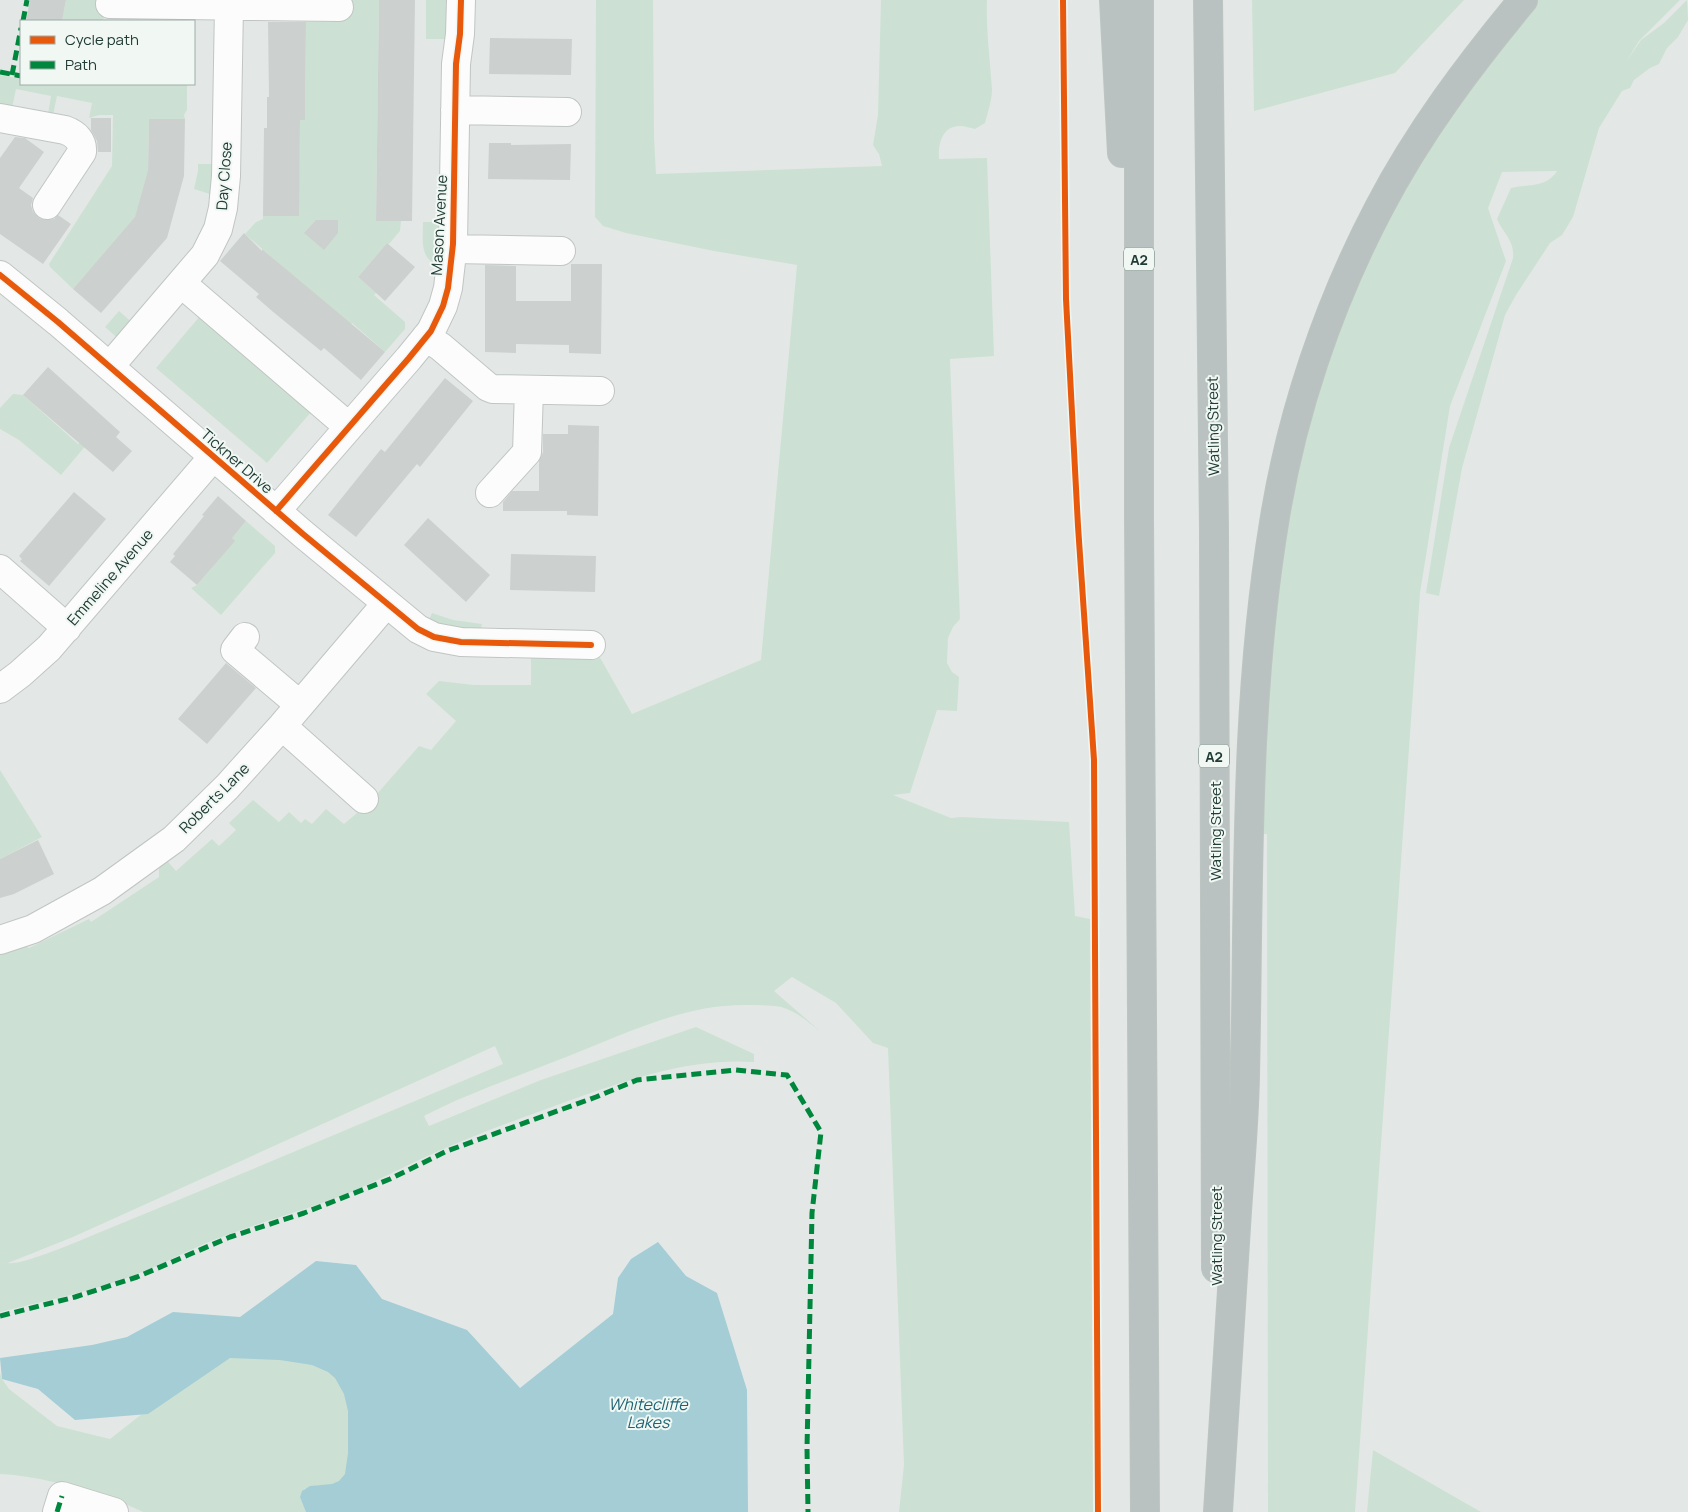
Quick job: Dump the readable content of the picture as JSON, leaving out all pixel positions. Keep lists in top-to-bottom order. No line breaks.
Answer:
{"streets":{"highway":["A2","Watling Street"],"street":["Day Close","Mason Avenue","Tickner Drive","Emmeline Avenue","Roberts Lane"]},"crossings":[["Day Close","Tickner Drive"],["Mason Avenue","Tickner Drive"],["Tickner Drive","Emmeline Avenue"],["Tickner Drive","Roberts Lane"]],"water":["Whitecliffe Lakes"],"legend":["Cycle path","Path"]}
